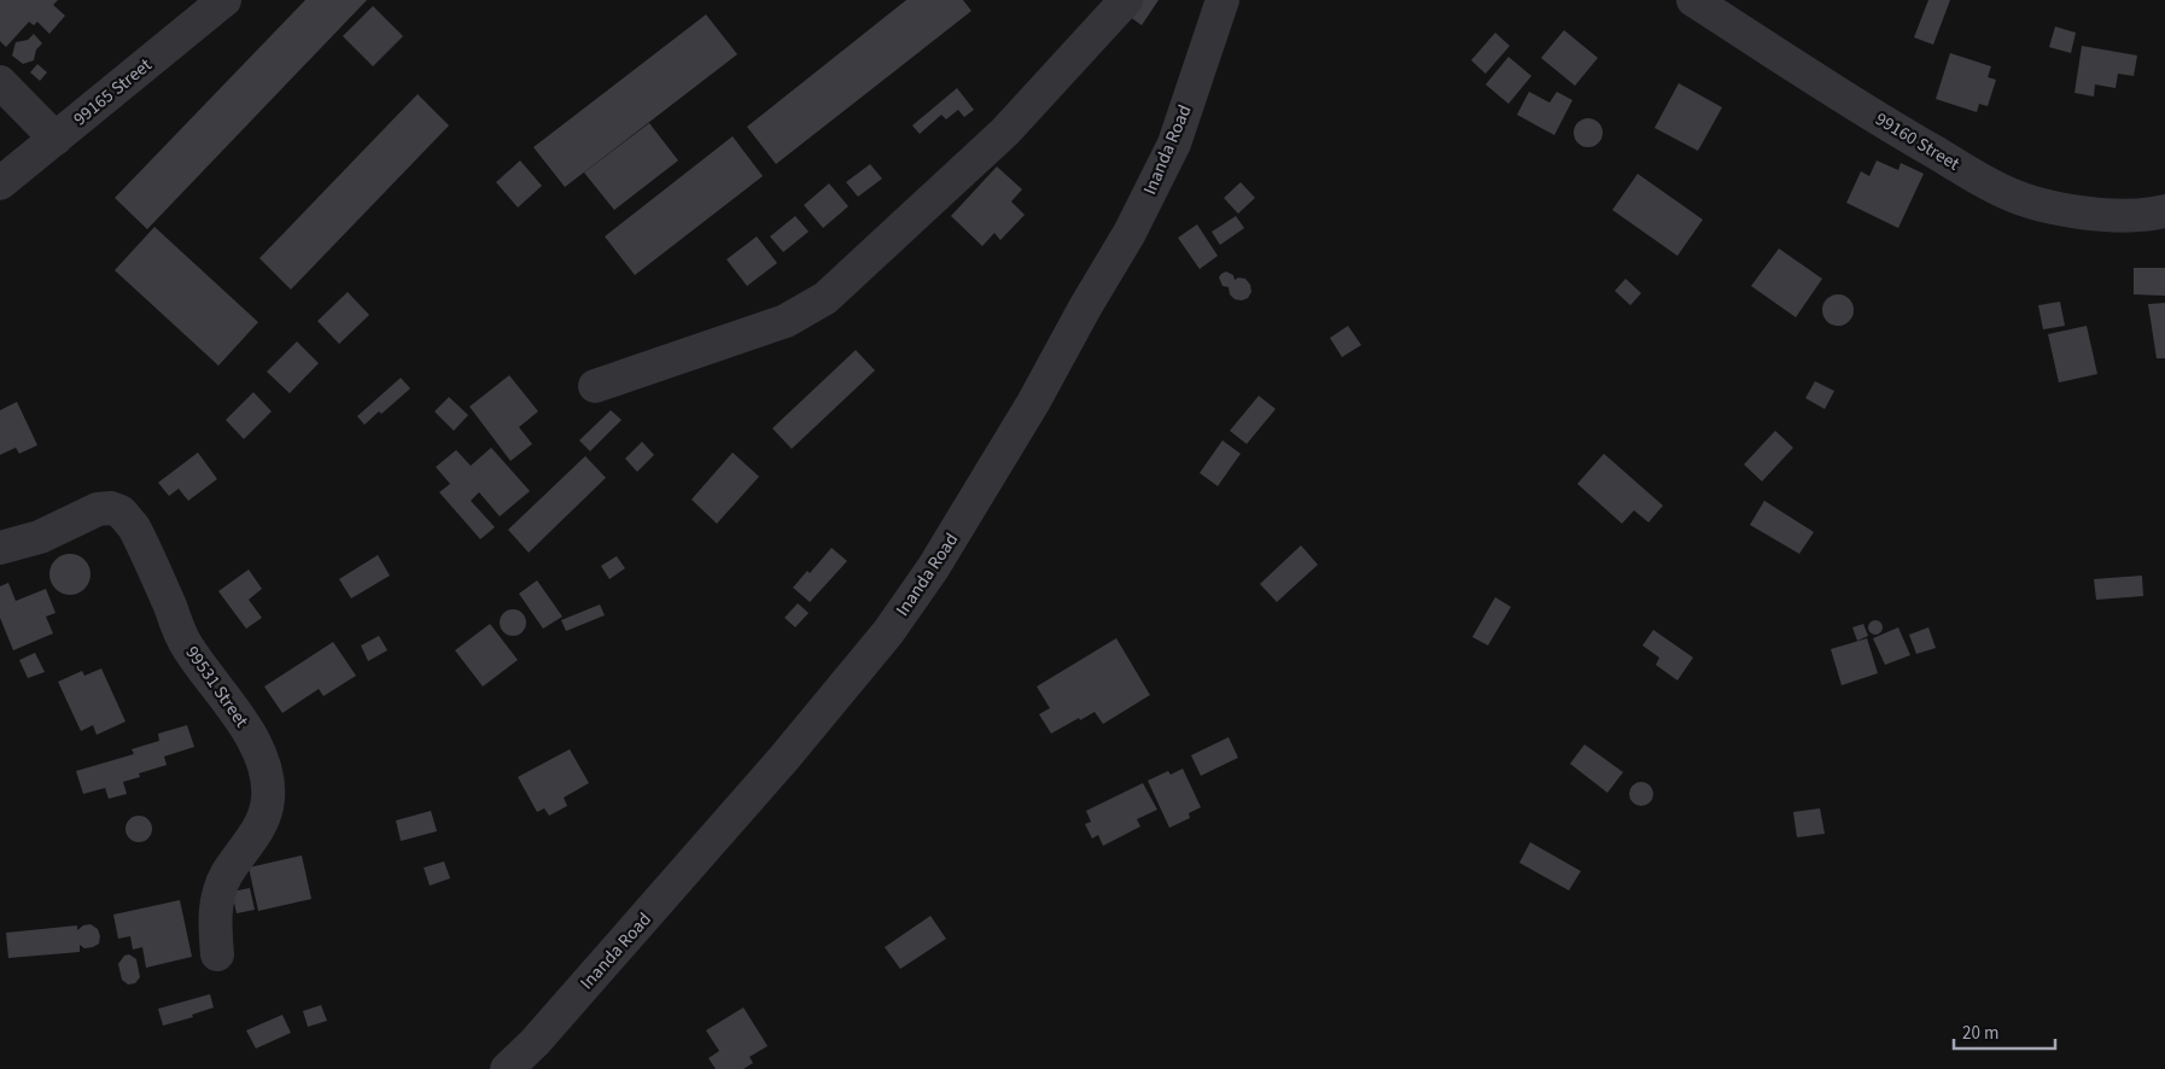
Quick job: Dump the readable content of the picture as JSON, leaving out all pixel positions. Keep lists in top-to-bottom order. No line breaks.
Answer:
{"streets":{"street":["99165 Street","99160 Street","Inanda Road","99531 Street"]},"scale_bar":"20 m"}
